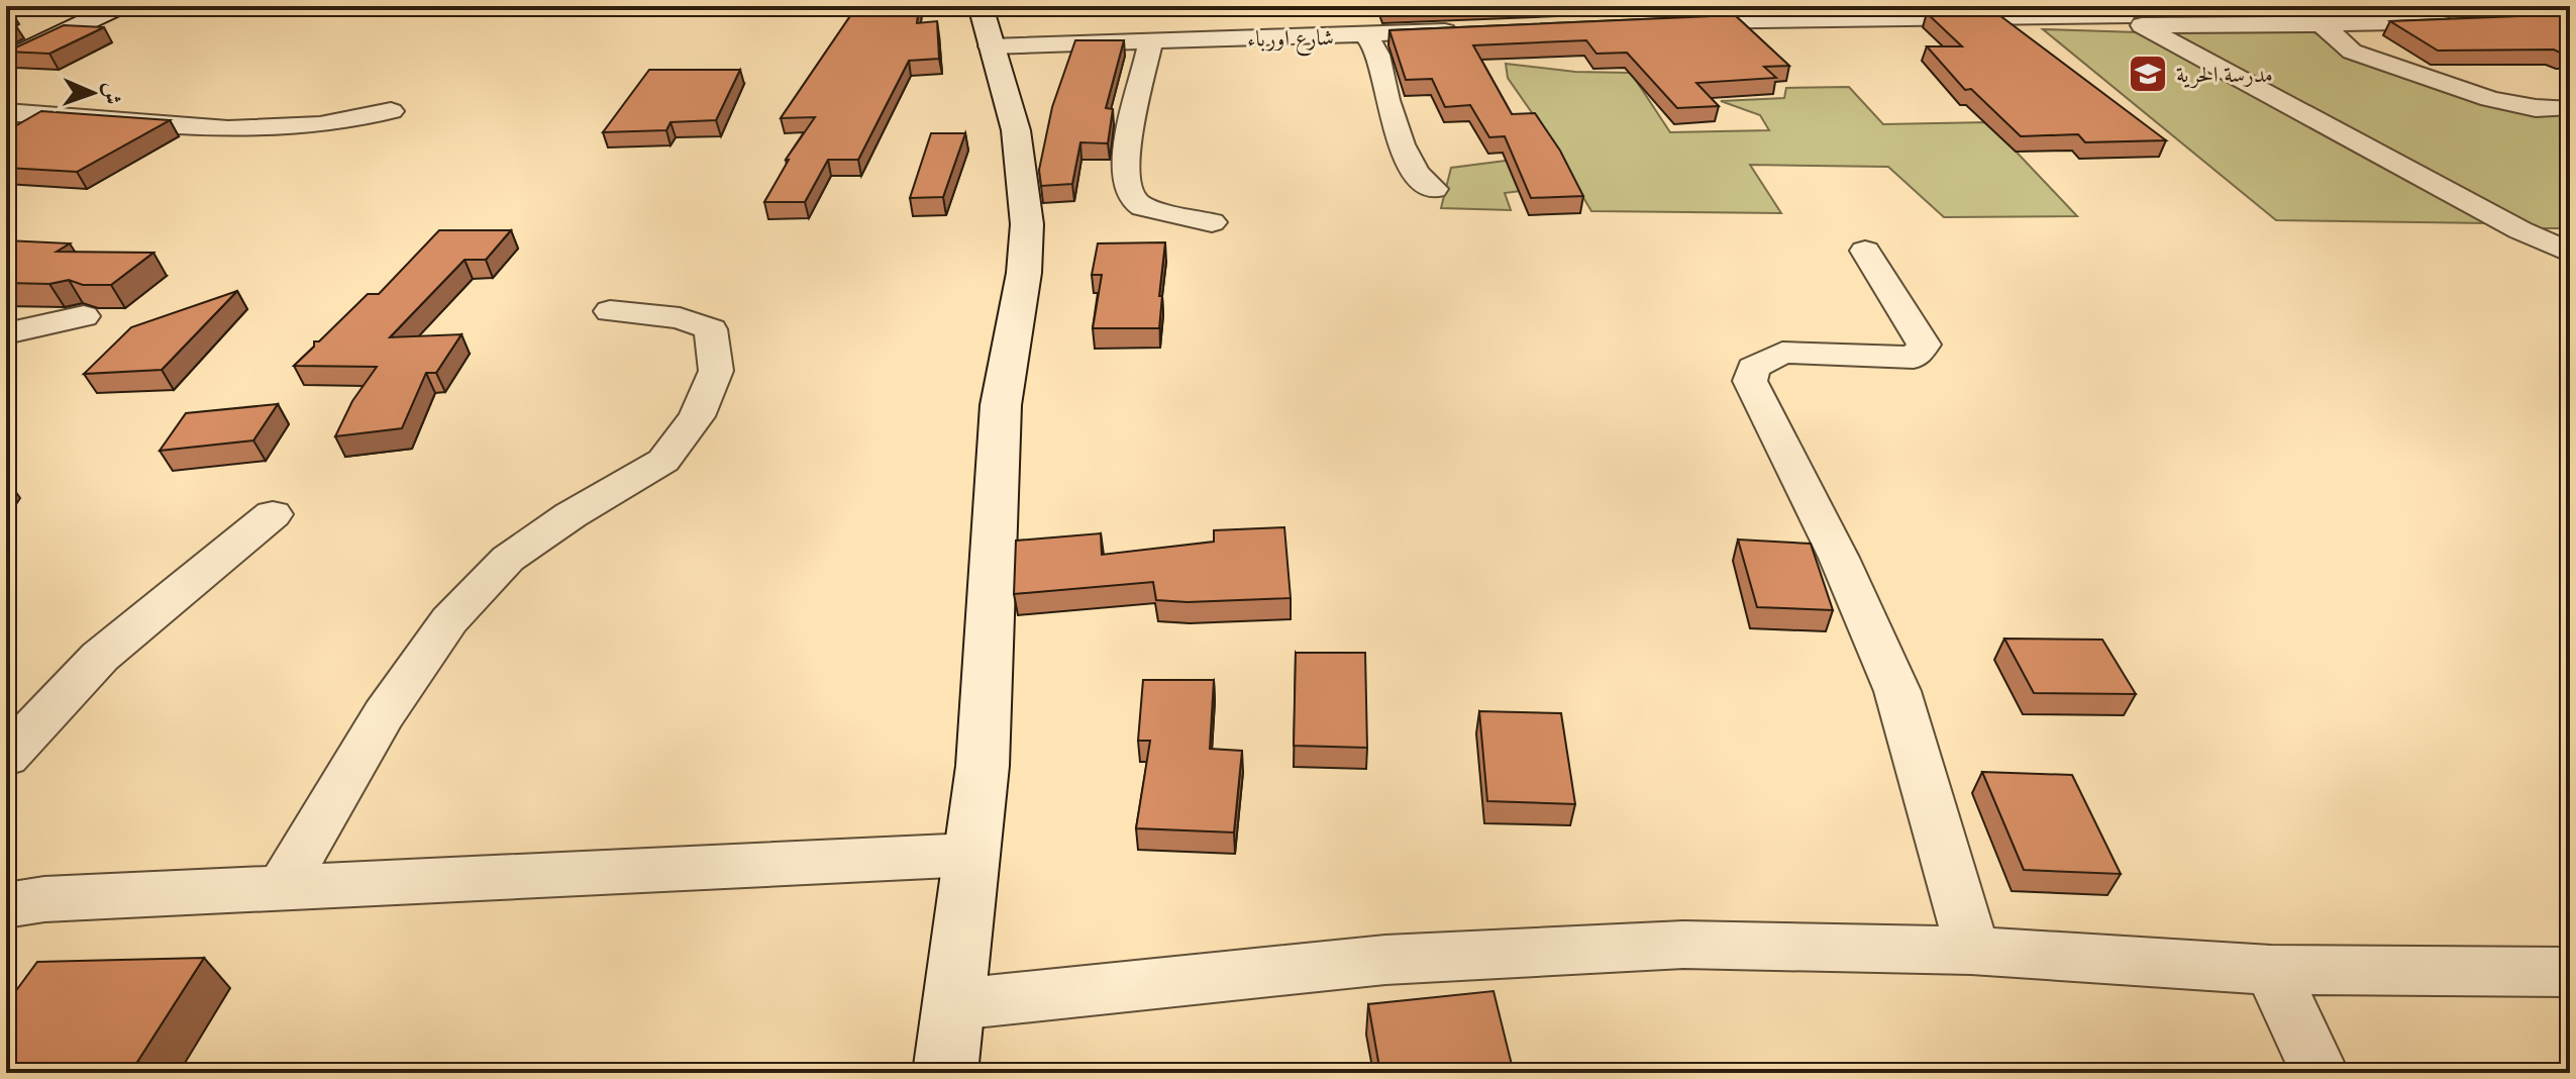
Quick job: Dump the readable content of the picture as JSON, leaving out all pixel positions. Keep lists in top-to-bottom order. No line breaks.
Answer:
{"streets":{"street":["شارع اورباء"]},"places":{"school or university":["مدرسة الحرية"]},"north":"right"}
